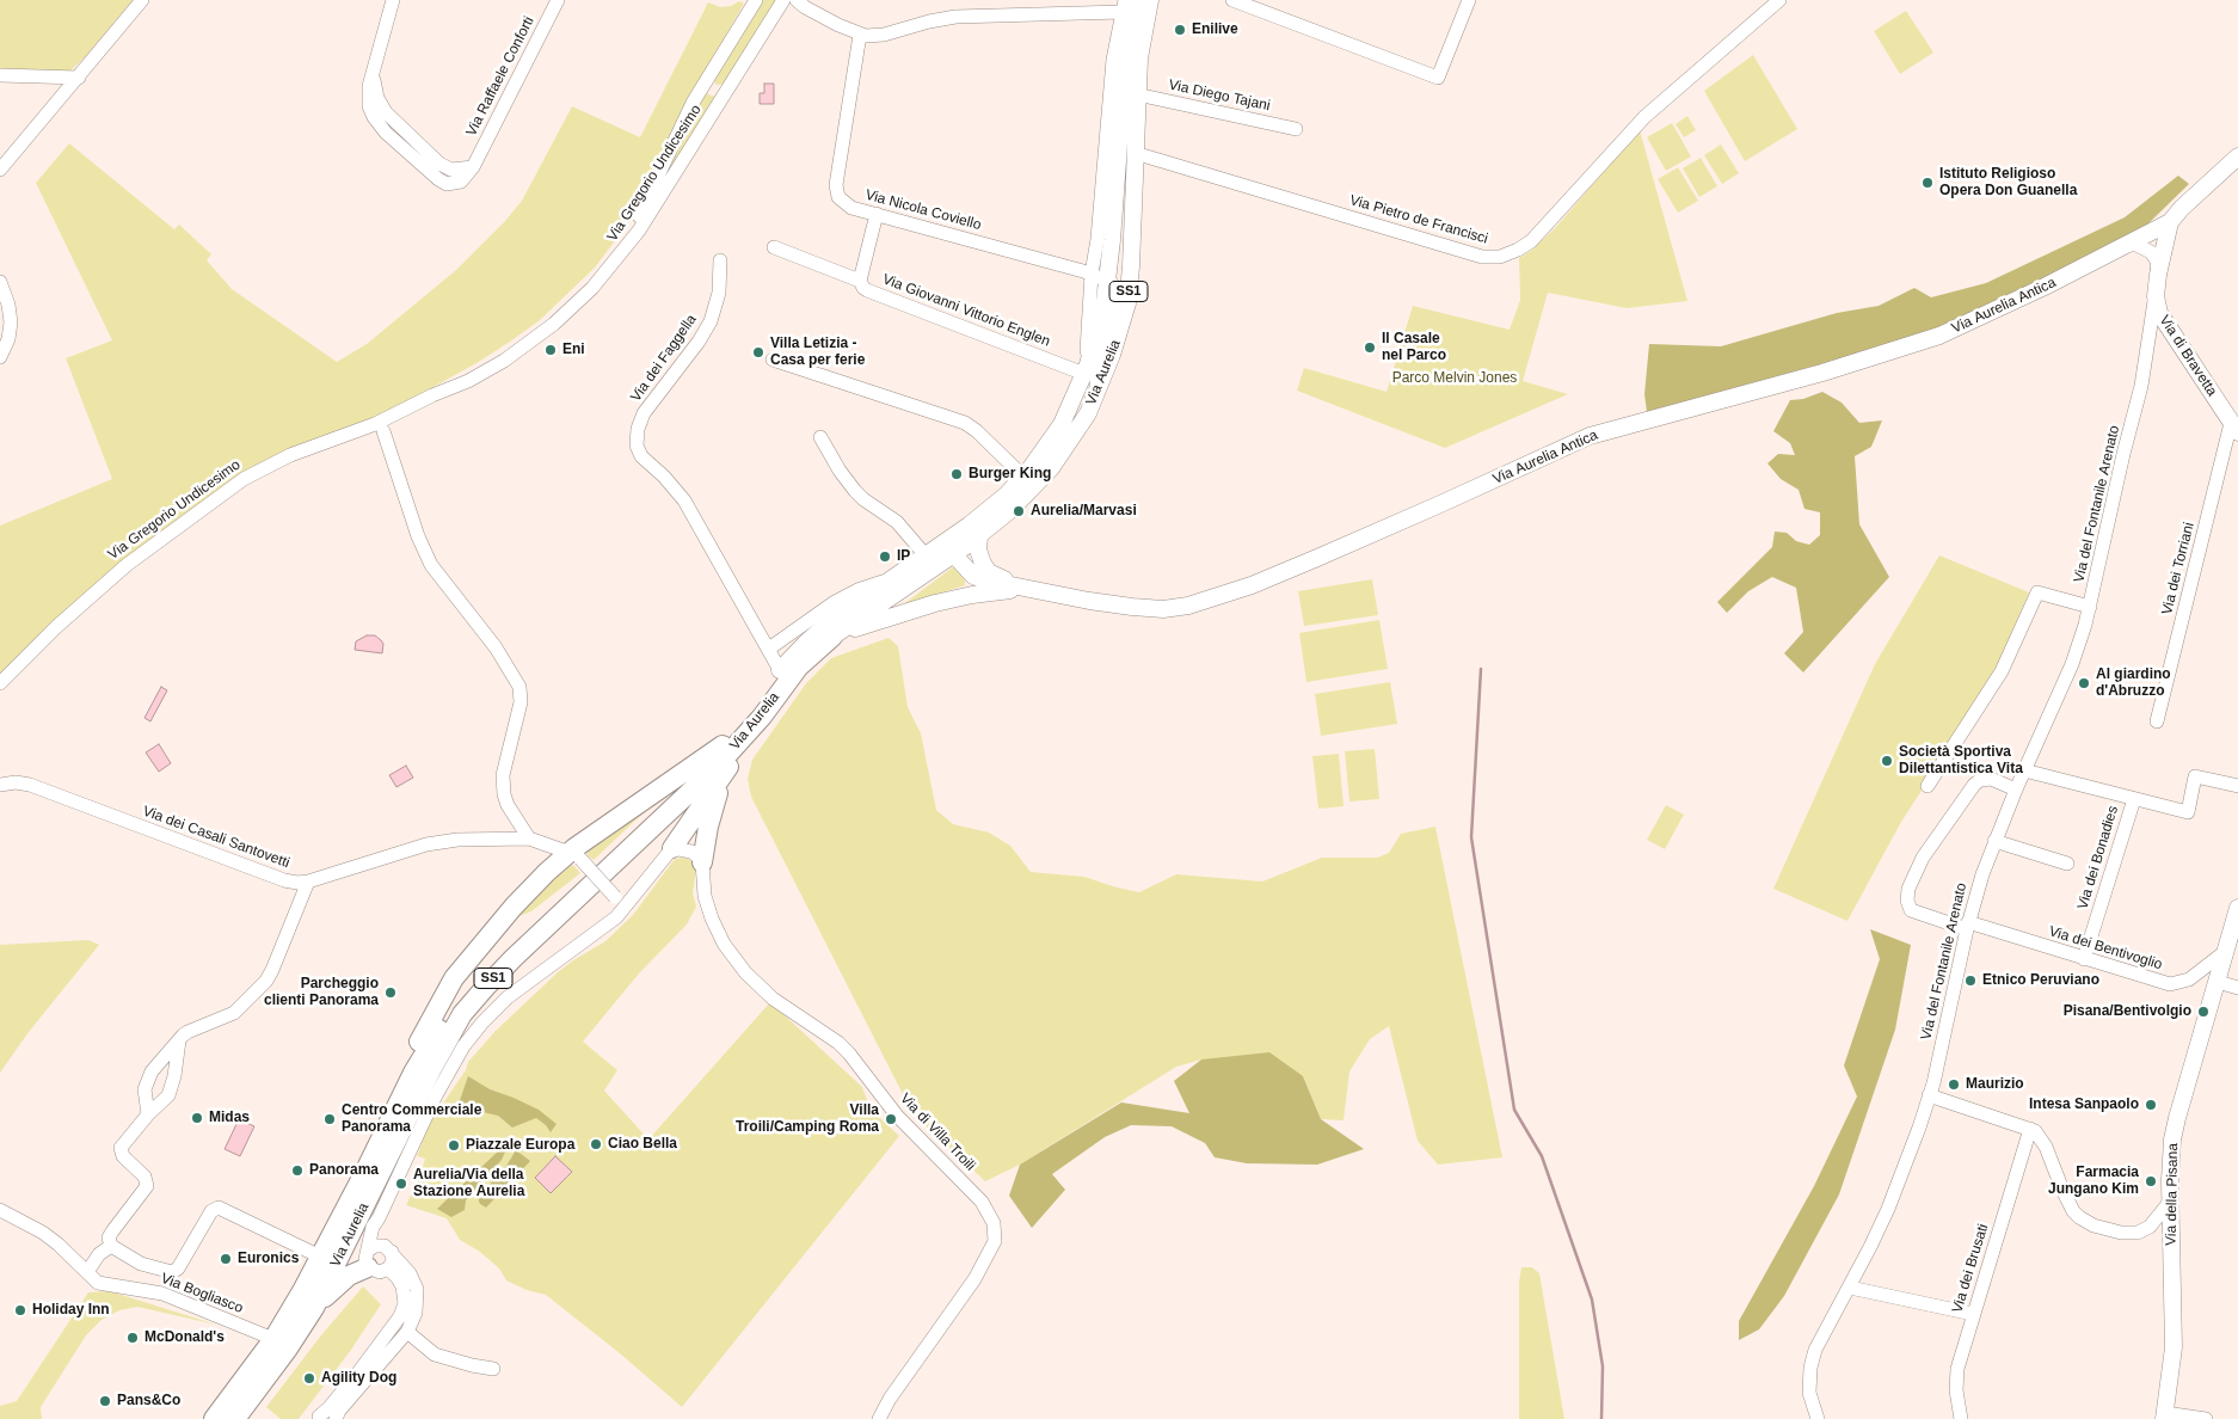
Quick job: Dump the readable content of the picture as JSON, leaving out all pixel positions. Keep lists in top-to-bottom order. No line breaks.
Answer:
{"streets":{"highway":["SS1","Via Aurelia"],"main road":["Via Aurelia Antica","Via di Bravetta","Via della Pisana"],"street":["Via Raffaele Conforti","Via Diego Tajani","Via Gregorio Undicesimo","Via Nicola Coviello","Via Pietro de Francisci","Via Giovanni Vittorio Englen","Via dei Faggella","Via del Fontanile Arenato","Via dei Torriani","Via dei Casali Santovetti","Via dei Bonadies","Via dei Bentivoglio","Via di Villa Troili","Via dei Brusati","Via Bogliasco"]},"crossings":[["Via Diego Tajani","Via Aurelia"],["Via Nicola Coviello","Via Aurelia"],["Via Pietro de Francisci","Via Aurelia"],["Via Aurelia Antica","Via di Bravetta"],["Via Giovanni Vittorio Englen","Via Aurelia"],["Via di Bravetta","Via del Fontanile Arenato"],["Via di Bravetta","Via dei Torriani"],["Via dei Faggella","Via Aurelia"],["Via Aurelia","Via Bogliasco"],["Via del Fontanile Arenato","Via dei Bentivoglio"],["Via dei Bonadies","Via dei Bentivoglio"],["Via dei Bentivoglio","Via della Pisana"]],"parks":["Parco Melvin Jones"],"places":["Enilive","Istituto Religioso Opera Don Guanella","Il Casale nel Parco","Eni","Villa Letizia - Casa per ferie","Burger King","Aurelia/Marvasi","IP","Al giardino d'Abruzzo","Società Sportiva Dilettantistica Vita","Etnico Peruviano","Parcheggio clienti Panorama","Pisana/Bentivolgio","Maurizio","Intesa Sanpaolo","Midas","Centro Commerciale Panorama","Villa Troili/Camping Roma","Ciao Bella","Piazzale Europa","Panorama","Farmacia Jungano Kim","Aurelia/Via della Stazione Aurelia","Euronics","Holiday Inn","McDonald's","Agility Dog","Pans&Co"]}
